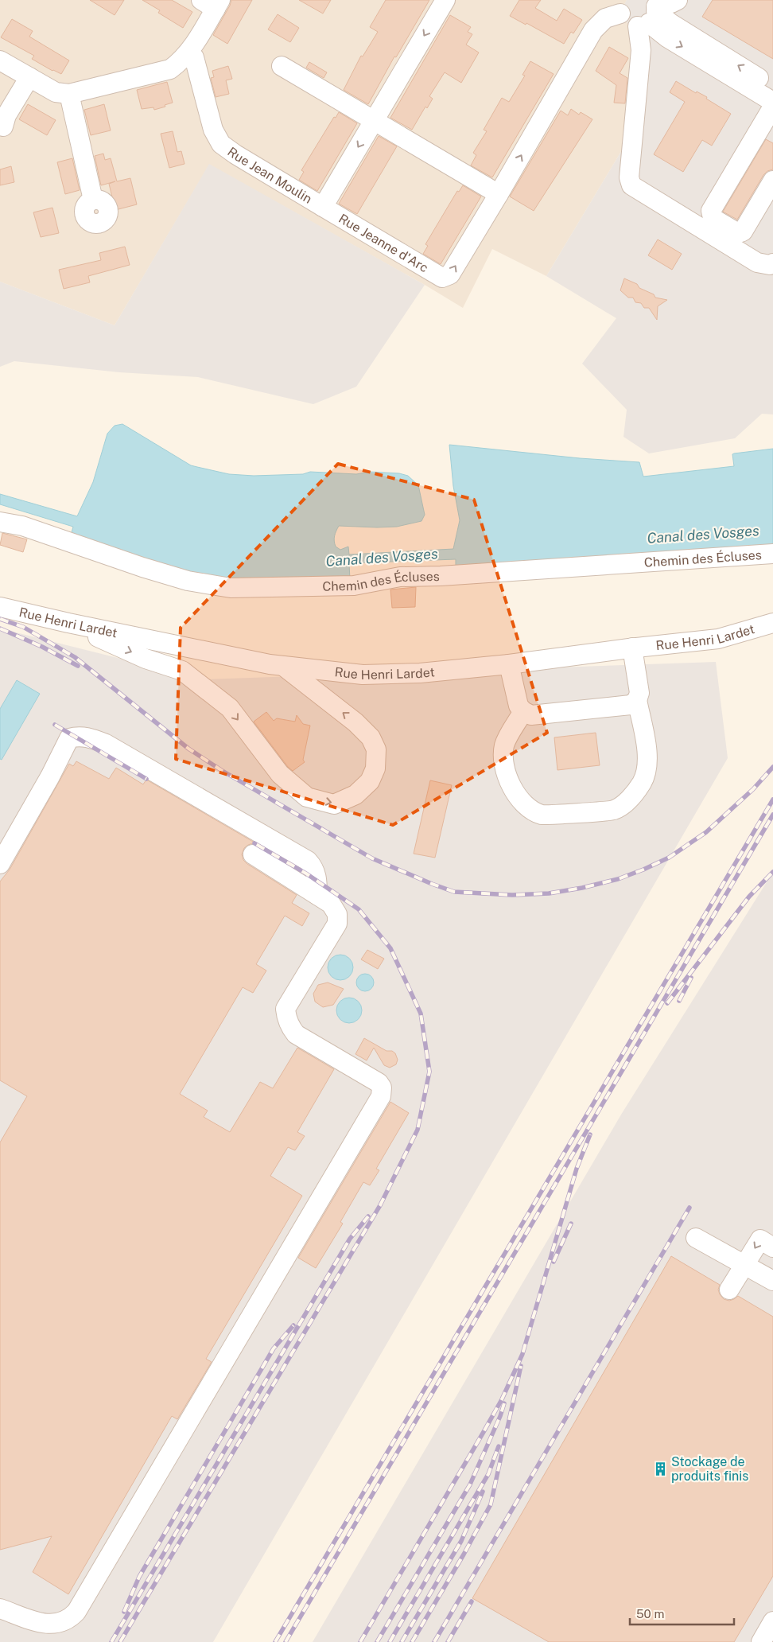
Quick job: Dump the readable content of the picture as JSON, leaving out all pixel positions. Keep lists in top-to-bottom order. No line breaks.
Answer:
{"streets":{"street":["Rue Jean Moulin","Rue Jeanne d'Arc","Chemin des Écluses","Rue Henri Lardet"]},"crossings":[["Rue Jean Moulin","Rue Jeanne d'Arc"]],"water":["Canal des Vosges"],"places":{"building":["Stockage de produits finis"]},"scale_bar":"50 m"}
